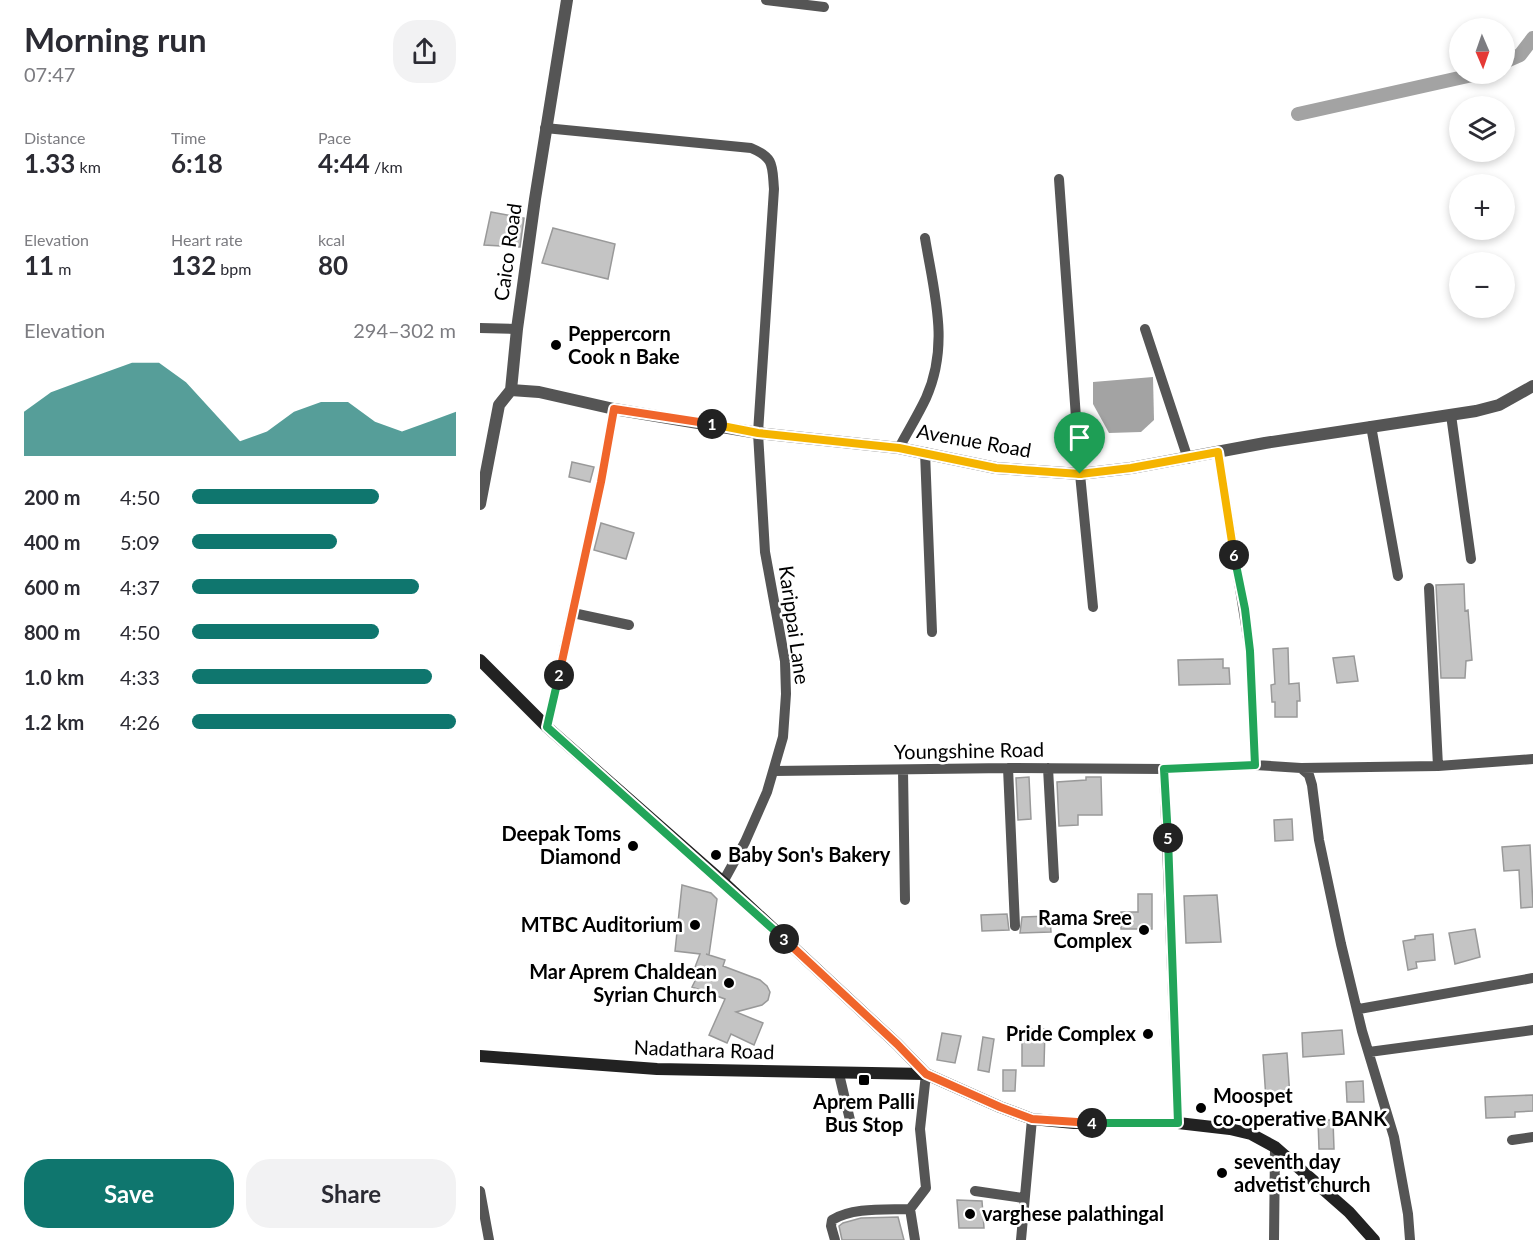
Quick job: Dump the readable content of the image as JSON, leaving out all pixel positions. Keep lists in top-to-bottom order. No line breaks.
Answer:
{"streets":{"main road":["Nadathara Road"],"street":["Caico Road","Avenue Road","Karippai Lane","Youngshine Road"]},"crossings":[["Caico Road","Avenue Road"],["Caico Road","Karippai Lane"],["Avenue Road","Karippai Lane"],["Karippai Lane","Youngshine Road"]],"places":{"other":["Peppercorn Cook n Bake","Deepak Toms Diamond","Baby Son's Bakery","MTBC Auditorium","Rama Sree Complex","Mar Aprem Chaldean Syrian Church","Pride Complex","Moospet co-operative BANK","seventh day advetist church","varghese palathingal"],"transit":["Aprem Palli Bus Stop"]},"north":"bottom","page":{"heading":["Morning run","07:47"],"map_buttons":["+","−"],"stats":[["Distance","1.33 km"],["Time","6:18"],["Pace","4:44 /km"],["Elevation","11 m"],["Heart rate","132 bpm"],["kcal","80"]],"chart":["Elevation","294–302 m"],"pins":["1","6","2","5","3","4"],"list":[{"name":"200 m","note":"4:50"},{"name":"400 m","note":"5:09"},{"name":"600 m","note":"4:37"},{"name":"800 m","note":"4:50"},{"name":"1.0 km","note":"4:33"},{"name":"1.2 km","note":"4:26"}],"buttons":["Save","Share"]}}
